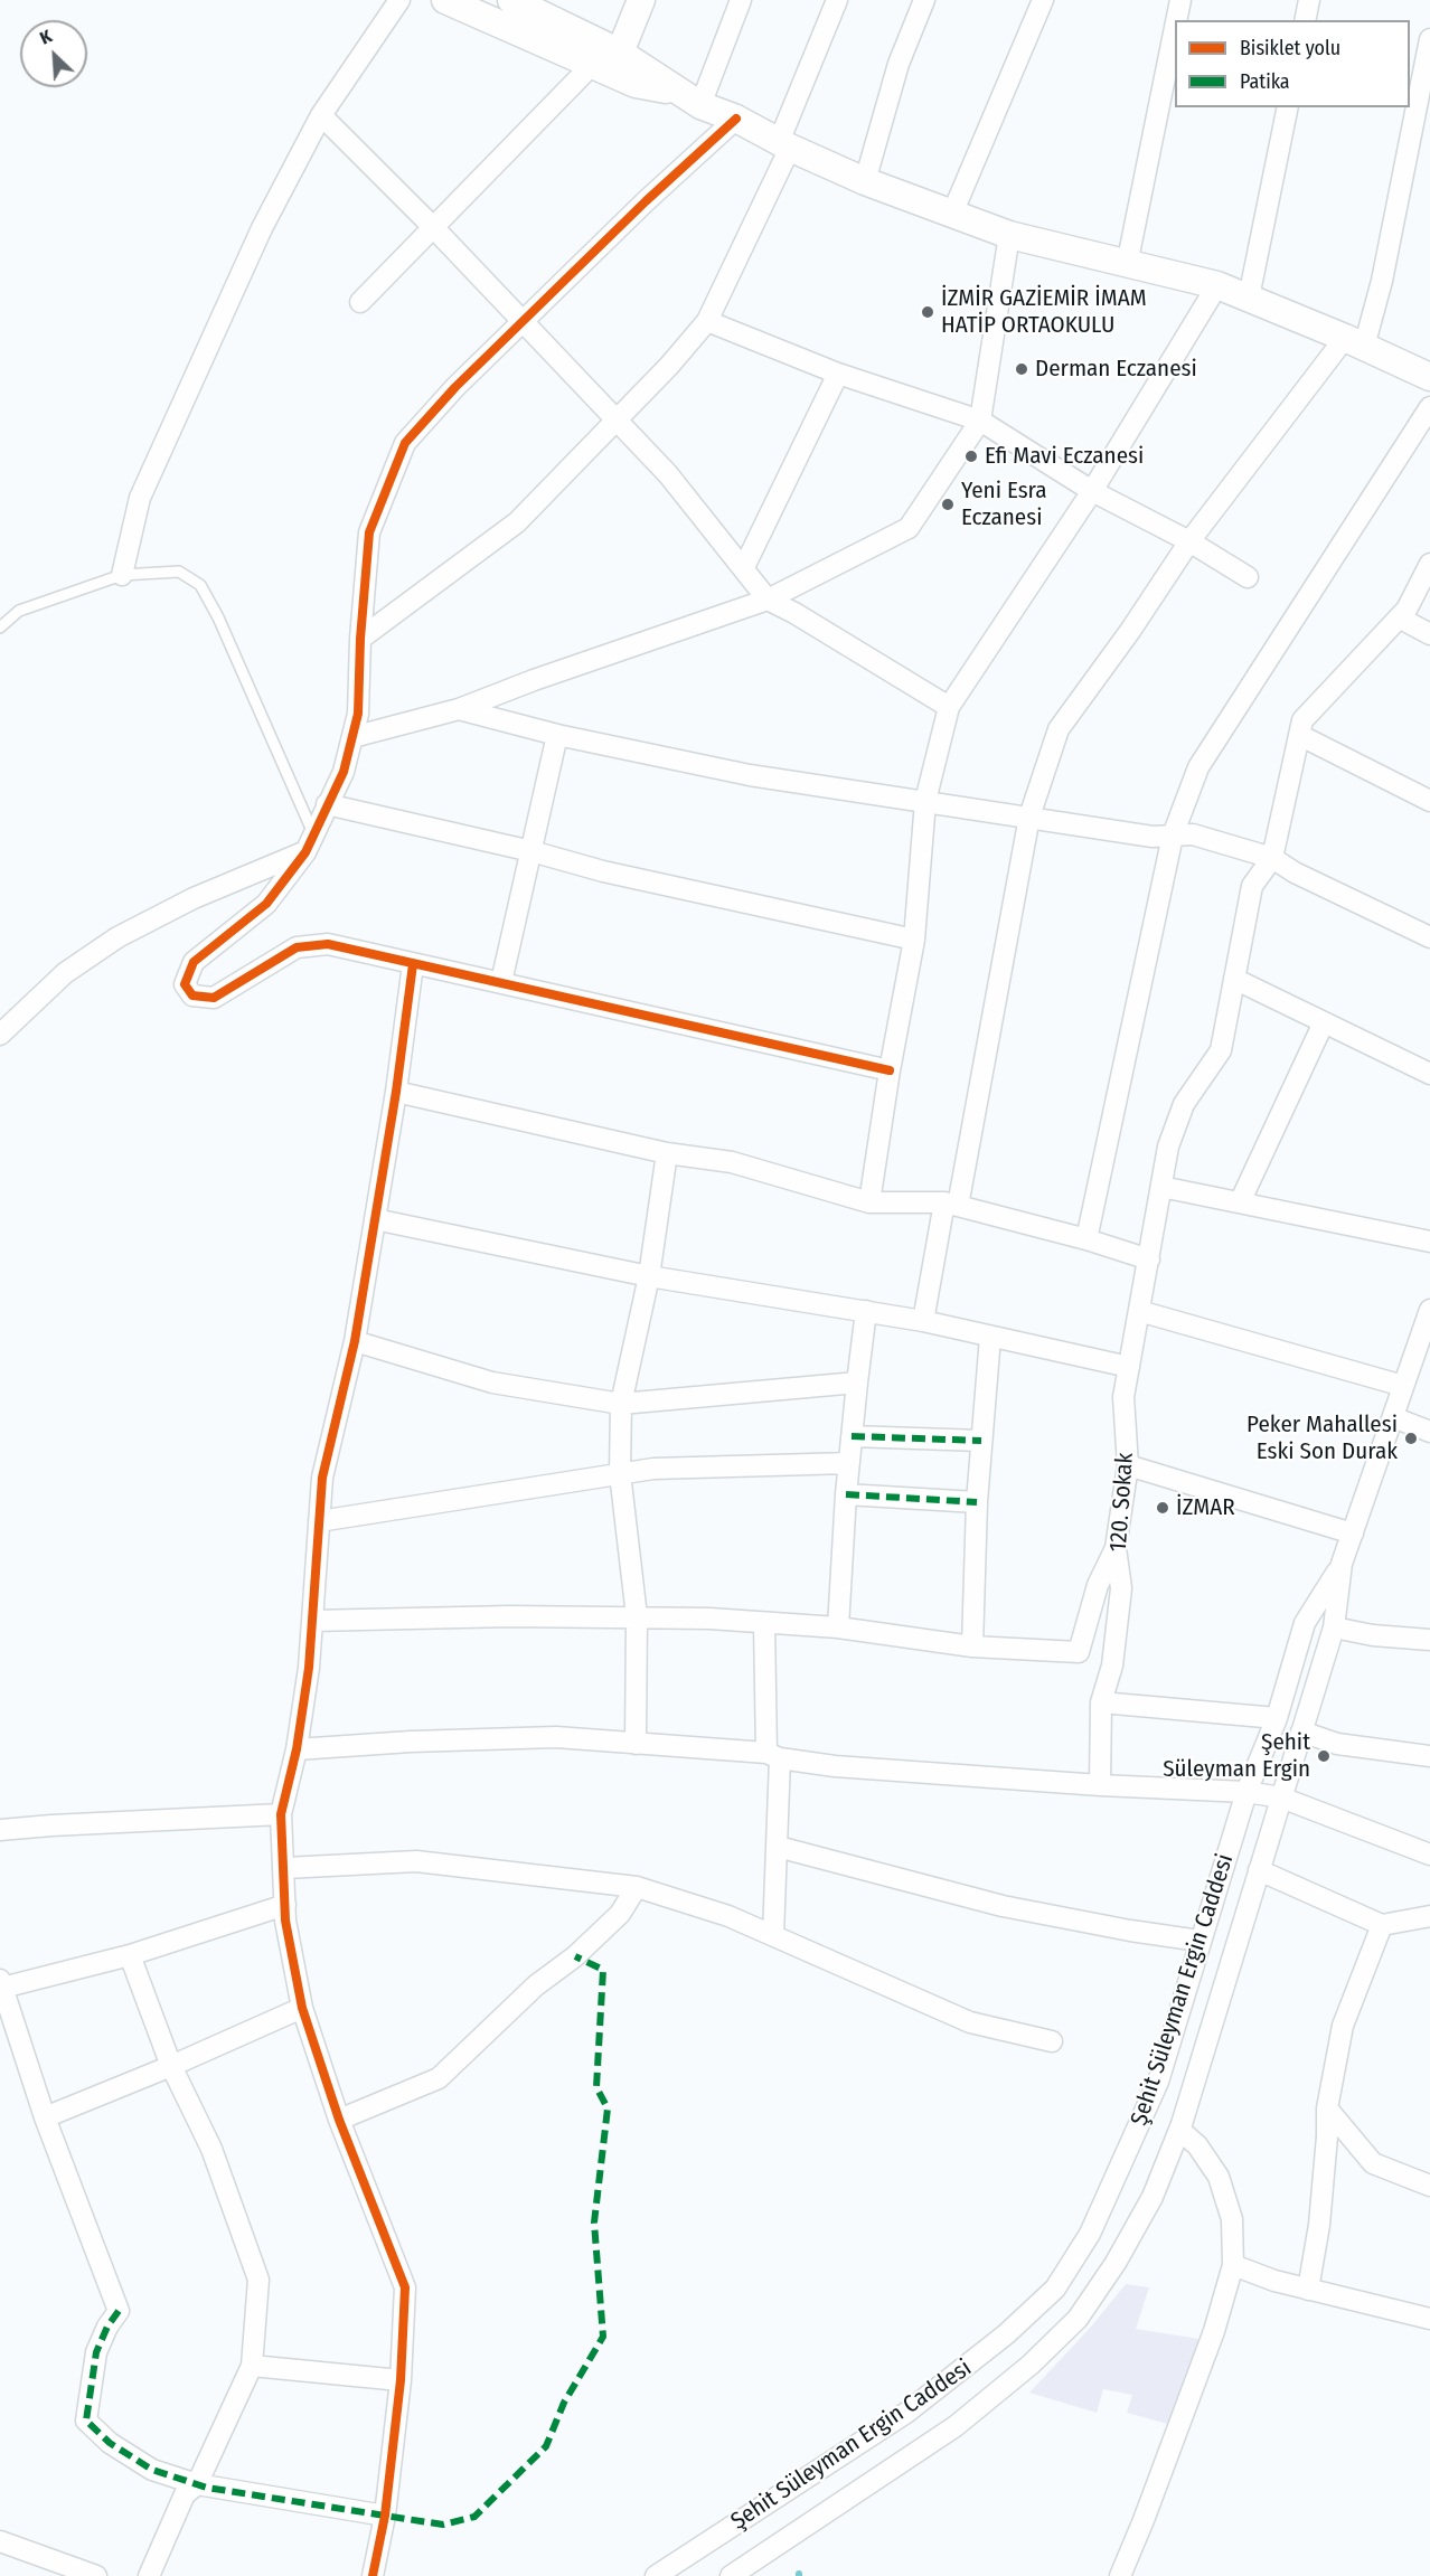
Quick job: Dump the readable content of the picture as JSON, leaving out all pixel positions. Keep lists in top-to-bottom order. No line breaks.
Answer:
{"streets":{"street":["120. Sokak","Şehit Süleyman Ergin Caddesi"]},"places":["İZMİR GAZİEMİR İMAM HATİP ORTAOKULU","Derman Eczanesi","Efi Mavi Eczanesi","Yeni Esra Eczanesi","Peker Mahallesi Eski Son Durak","İZMAR","Şehit Süleyman Ergin"],"legend":["Bisiklet yolu","Patika"],"north":"top left"}
